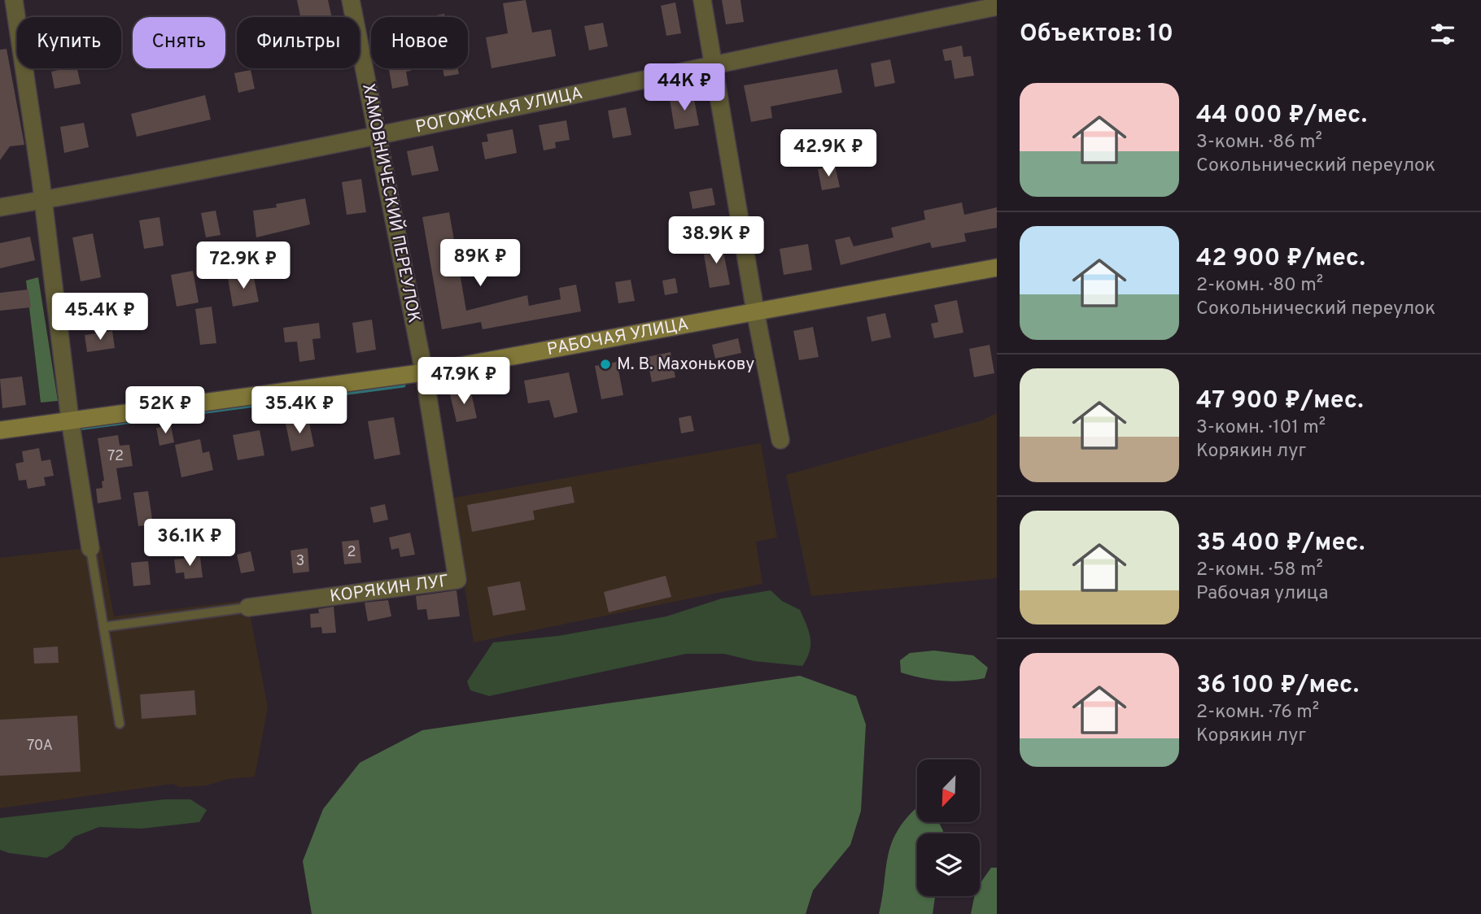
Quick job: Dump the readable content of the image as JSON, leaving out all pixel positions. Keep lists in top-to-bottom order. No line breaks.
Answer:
{"streets":{"main road":["РАБОЧАЯ УЛИЦА"],"street":["РОГОЖСКАЯ УЛИЦА","ХАМОВНИЧЕСКИЙ ПЕРЕУЛОК","КОРЯКИН ЛУГ"]},"crossings":[["РОГОЖСКАЯ УЛИЦА","ХАМОВНИЧЕСКИЙ ПЕРЕУЛОК"],["ХАМОВНИЧЕСКИЙ ПЕРЕУЛОК","РАБОЧАЯ УЛИЦА"],["ХАМОВНИЧЕСКИЙ ПЕРЕУЛОК","КОРЯКИН ЛУГ"],["РАБОЧАЯ УЛИЦА","КОРЯКИН ЛУГ"]],"places":["М. В. Махонькову"],"house_numbers":["72","2","3","70А"],"north":"bottom left","page":{"heading":"Объектов: 10","chip":["Купить","Снять","Фильтры","Новое"],"price":["44K ₽","42.9K ₽","38.9K ₽","89K ₽","72.9K ₽","45.4K ₽","47.9K ₽","52K ₽","35.4K ₽","36.1K ₽"],"list":[{"name":"44 000 ₽/мес.","note":"3-комн. · 86 m² · Сокольнический переулок"},{"name":"42 900 ₽/мес.","note":"2-комн. · 80 m² · Сокольнический переулок"},{"name":"47 900 ₽/мес.","note":"3-комн. · 101 m² · Корякин луг"},{"name":"35 400 ₽/мес.","note":"2-комн. · 58 m² · Рабочая улица"},{"name":"36 100 ₽/мес.","note":"2-комн. · 76 m² · Корякин луг"}]}}
